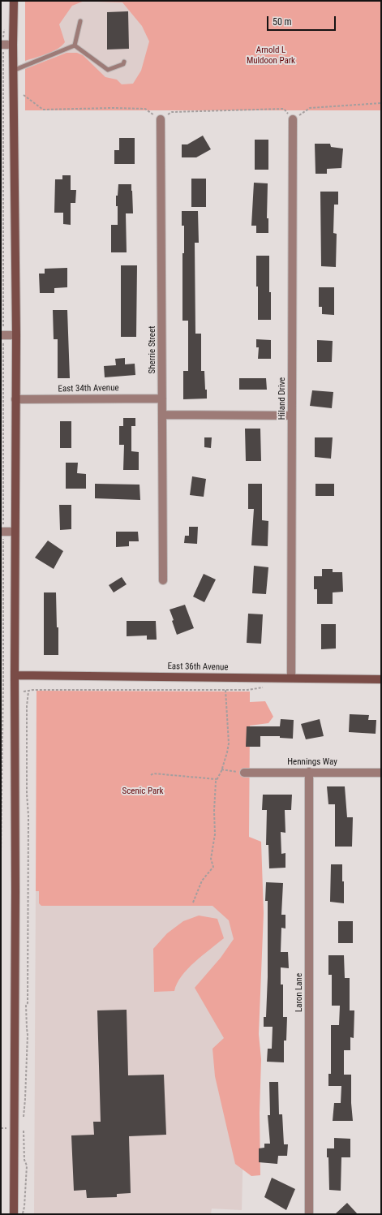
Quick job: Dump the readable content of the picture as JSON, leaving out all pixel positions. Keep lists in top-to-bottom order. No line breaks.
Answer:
{"streets":{"street":["Sherrie Street","East 34th Avenue","Hiland Drive","East 36th Avenue","Hennings Way","Laron Lane"]},"crossings":[["Sherrie Street","East 34th Avenue"],["Hiland Drive","East 36th Avenue"],["Hennings Way","Laron Lane"]],"parks":["Arnold L Muldoon Park","Scenic Park"],"scale_bar":"50 m"}
